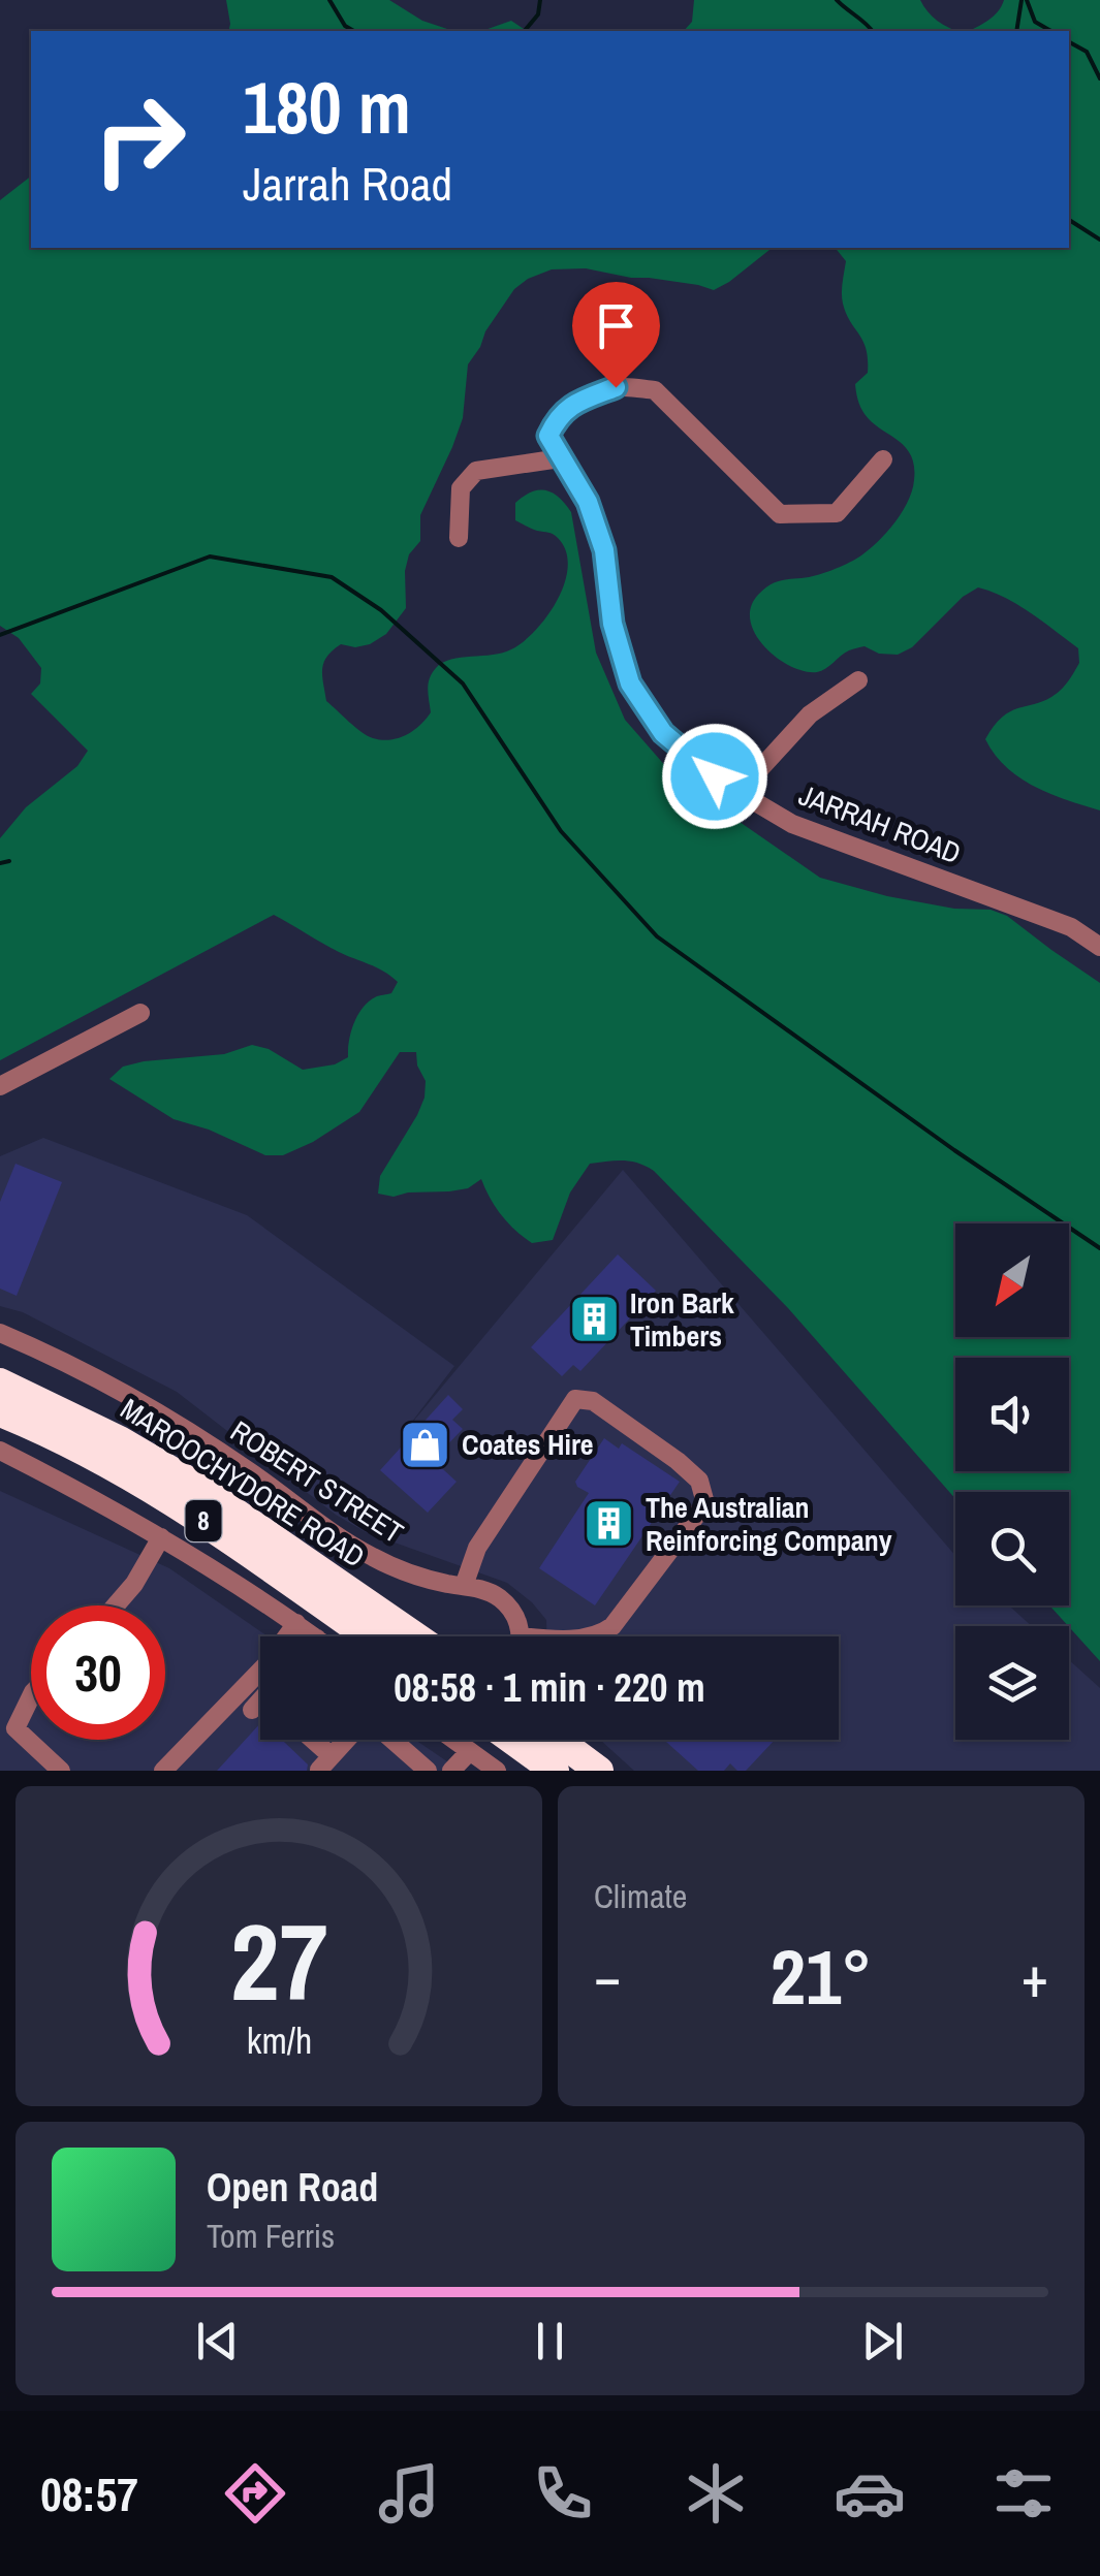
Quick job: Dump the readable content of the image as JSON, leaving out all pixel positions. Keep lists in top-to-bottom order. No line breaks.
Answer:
{"streets":{"highway":["MAROOCHYDORE ROAD","8"],"street":["JARRAH ROAD","ROBERT STREET"]},"places":{"building":["Iron Bark Timbers","The Australian Reinforcing Company"],"shop":["Coates Hire"]},"north":"bottom left","page":{"turn":["180 m","Jarrah Road"],"limit":"30","trip":"08:58 · 1 min · 220 m","tile":"Climate","heat":["−","21°","+"],"song":["Open Road","Tom Ferris"],"tabs":"08:57","gauge":["27","km/h"]}}
